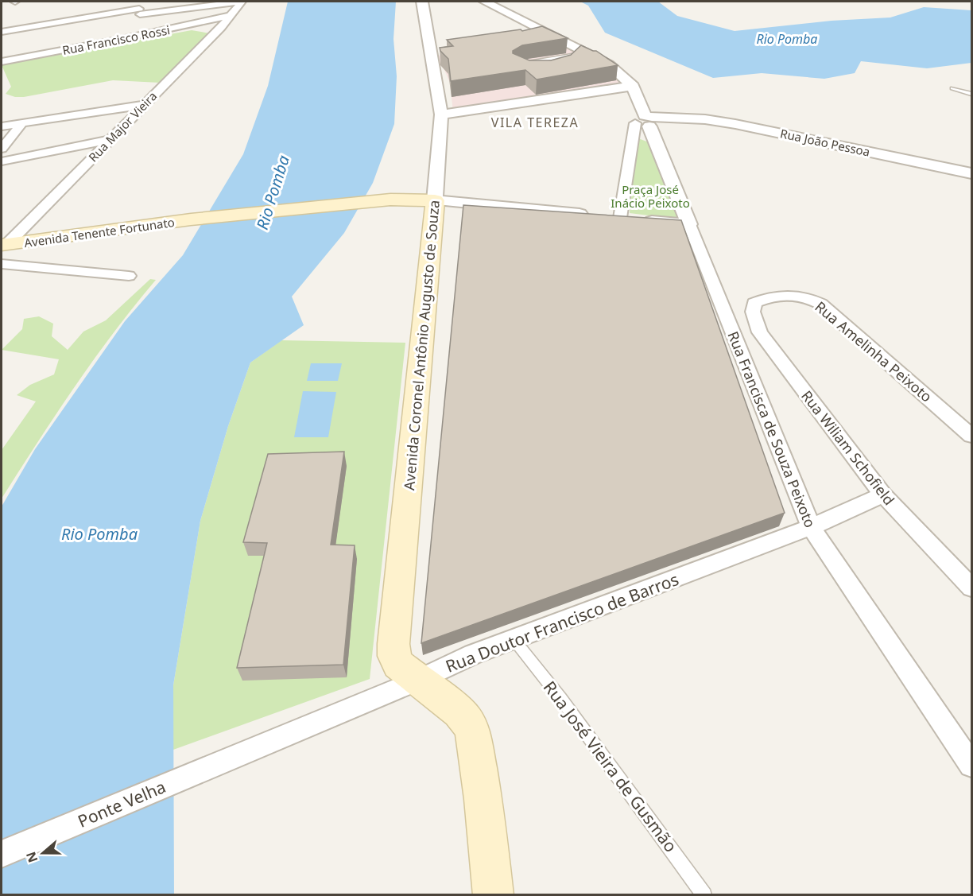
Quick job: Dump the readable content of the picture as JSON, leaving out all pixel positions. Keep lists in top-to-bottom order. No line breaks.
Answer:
{"streets":{"main road":["Avenida Tenente Fortunato","Avenida Coronel Antônio Augusto de Souza"],"street":["Rua Francisco Rossi","Rua Major Vieira","Rua João Pessoa","Rua Amelinha Peixoto","Rua Francisca de Souza Peixoto","Rua Wiliam Schofield","Rua Doutor Francisco de Barros","Ponte Velha"],"lane":["Rua José Vieira de Gusmão"]},"crossings":[["Rua Francisco Rossi","Rua Major Vieira"],["Rua Major Vieira","Avenida Tenente Fortunato"],["Avenida Tenente Fortunato","Avenida Coronel Antônio Augusto de Souza"],["Avenida Coronel Antônio Augusto de Souza","Rua Doutor Francisco de Barros"],["Rua Amelinha Peixoto","Rua Wiliam Schofield"],["Rua Francisca de Souza Peixoto","Rua Doutor Francisco de Barros"],["Rua Wiliam Schofield","Rua Doutor Francisco de Barros"],["Rua Doutor Francisco de Barros","Rua José Vieira de Gusmão"],["Rua Doutor Francisco de Barros","Ponte Velha"]],"districts":["VILA TEREZA"],"water":["Rio Pomba"],"parks":["Praça José Inácio Peixoto"],"north":"left"}
